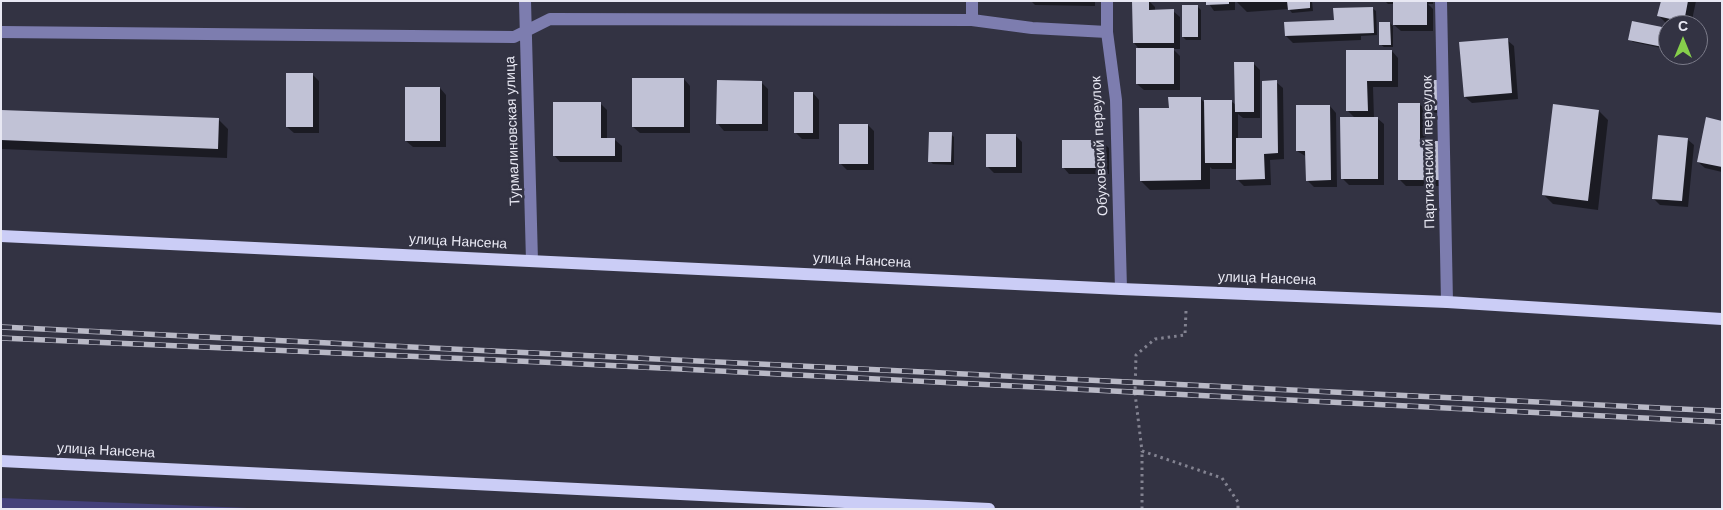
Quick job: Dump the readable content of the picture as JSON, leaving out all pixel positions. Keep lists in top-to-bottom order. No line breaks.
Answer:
{"streets":{"main road":["улица Нансена"],"street":["Турмалиновская улица","Обуховский переулок","Партизанский переулок"]},"crossings":[["Турмалиновская улица","улица Нансена"],["Обуховский переулок","улица Нансена"],["Партизанский переулок","улица Нансена"]],"north":"top"}
